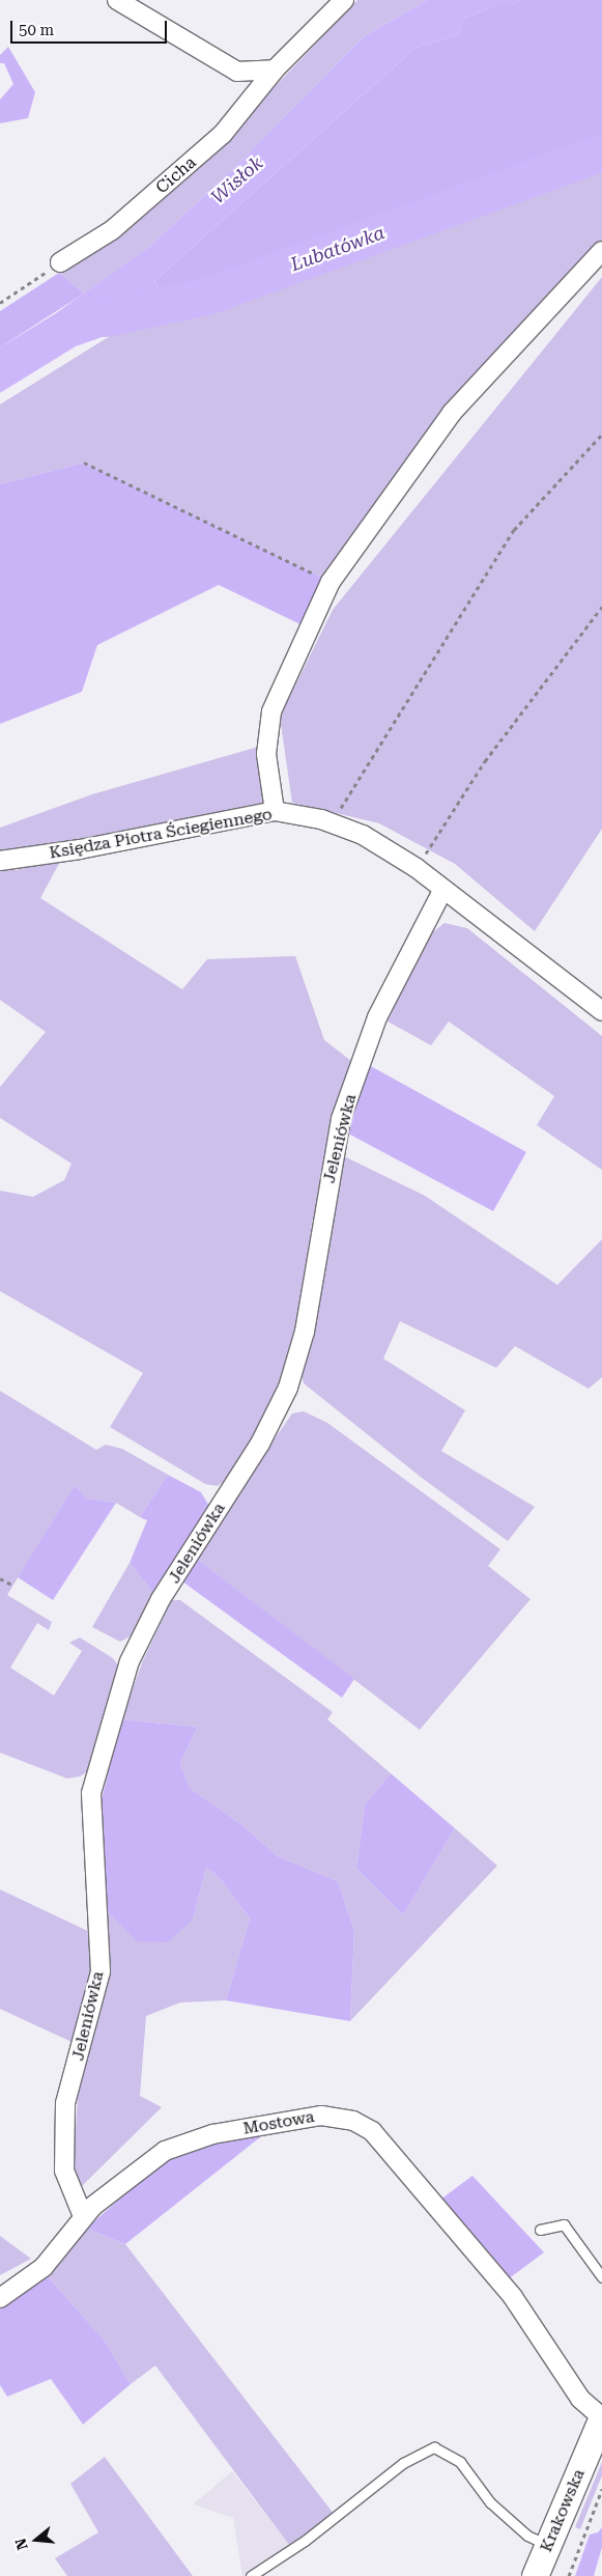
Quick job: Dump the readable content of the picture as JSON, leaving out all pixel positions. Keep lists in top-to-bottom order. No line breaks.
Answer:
{"streets":{"main road":["Krakowska"],"street":["Cicha","Księdza Piotra Ściegiennego","Jeleniówka","Mostowa"]},"crossings":[["Księdza Piotra Ściegiennego","Jeleniówka"],["Jeleniówka","Mostowa"],["Mostowa","Krakowska"]],"water":["Wisłok","Lubatówka"],"scale_bar":"50 m","north":"left"}
